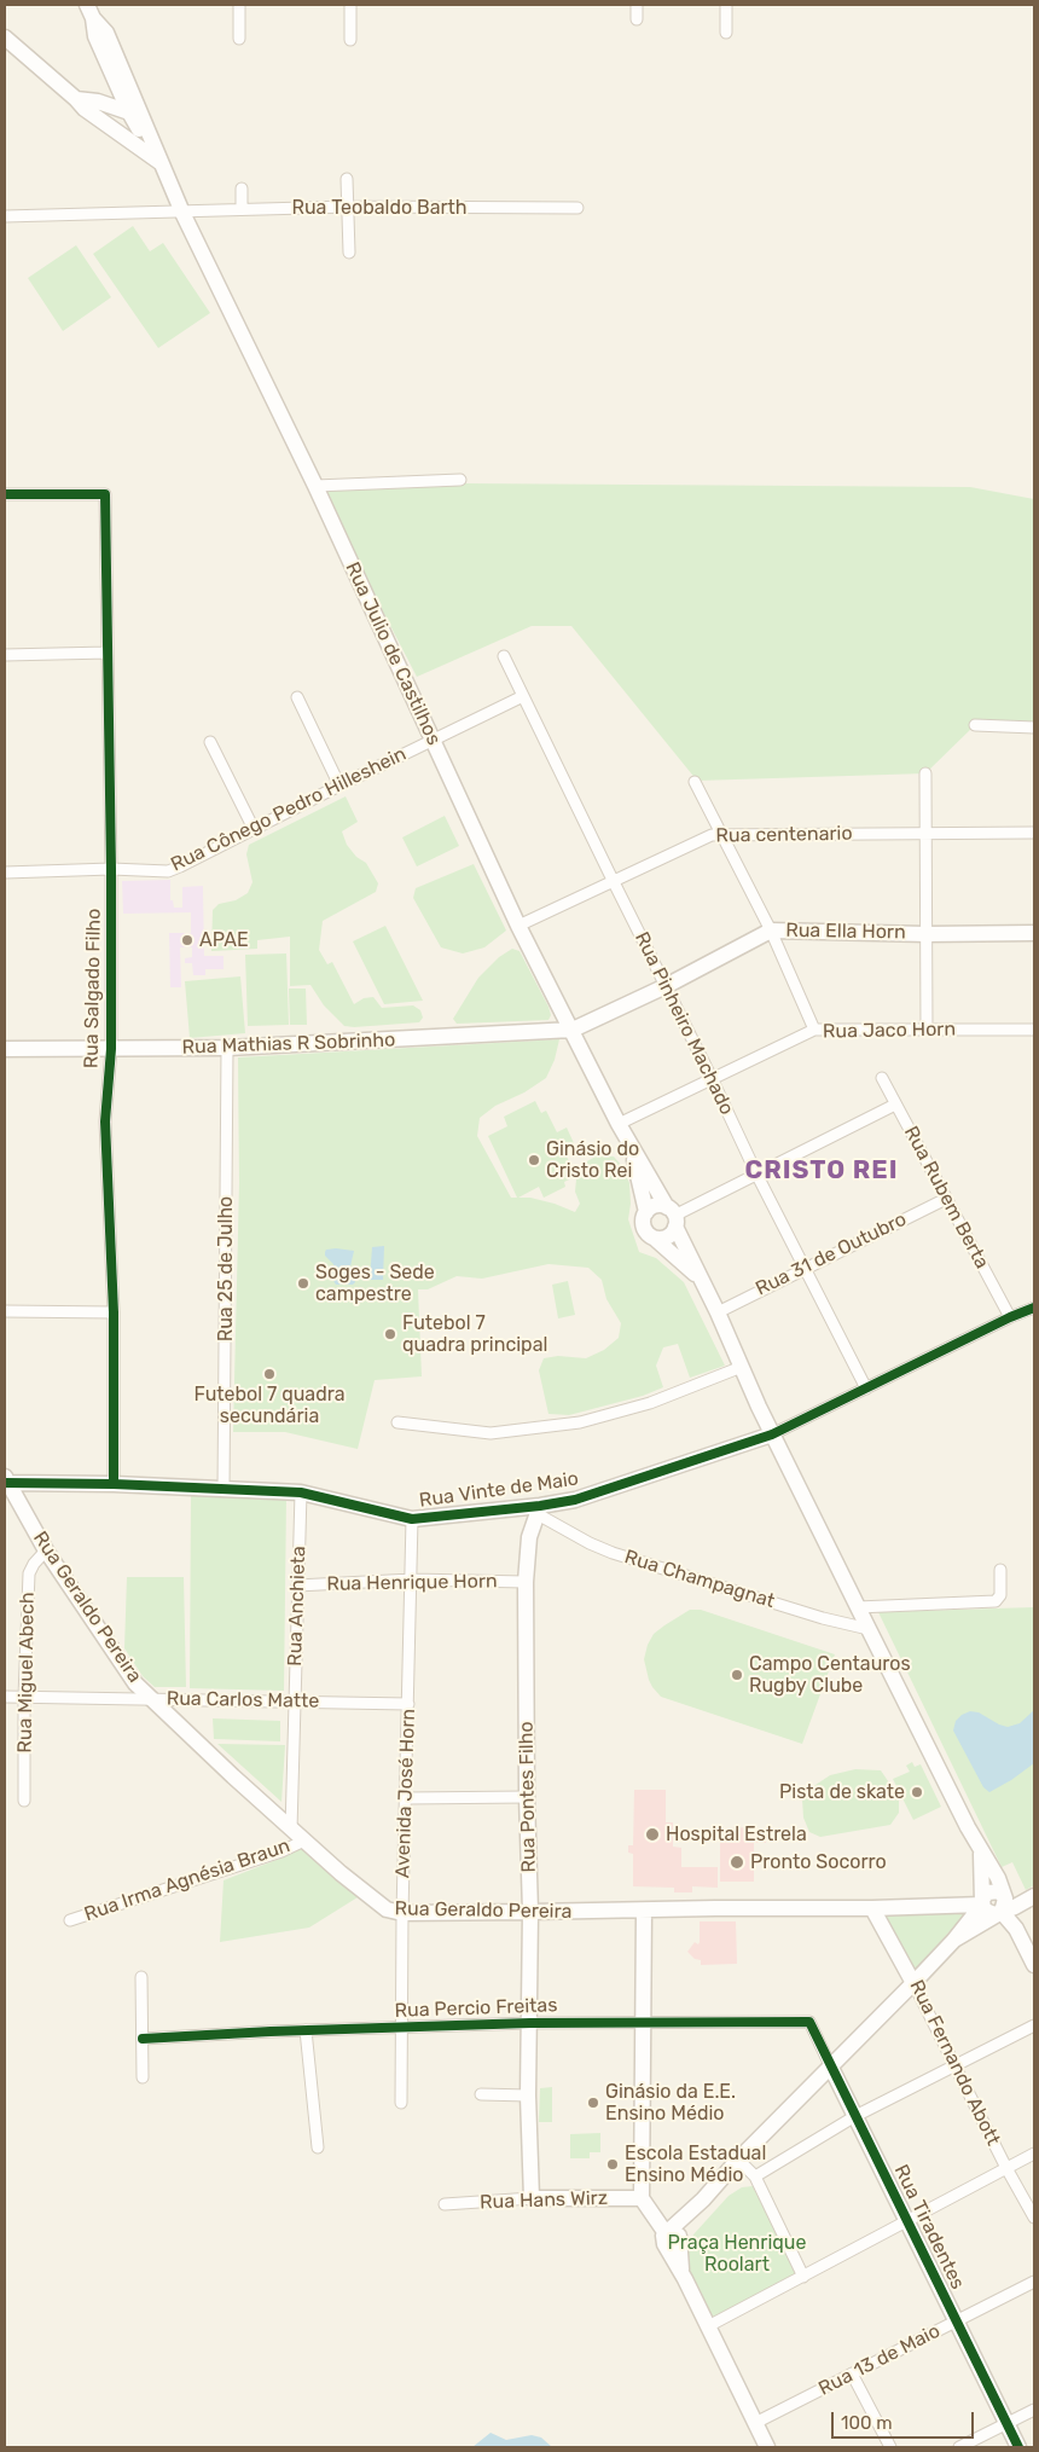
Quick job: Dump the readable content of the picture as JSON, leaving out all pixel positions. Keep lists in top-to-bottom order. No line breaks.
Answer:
{"streets":{"main road":["Rua Julio de Castilhos","Rua Ella Horn","Rua Mathias R Sobrinho","Rua Vinte de Maio","Rua Geraldo Pereira","Rua Pontes Filho","Rua Fernando Abott","Rua Hans Wirz","Rua Tiradentes"],"street":["Rua Teobaldo Barth","Rua Cônego Pedro Hilleshein","Rua centenario","Rua Salgado Filho","Rua Pinheiro Machado","Rua Jaco Horn","Rua Rubem Berta","Rua 31 de Outubro","Rua 25 de Julho","Rua Champagnat","Rua Henrique Horn","Rua Anchieta","Rua Miguel Abech","Rua Carlos Matte","Avenida José Horn","Rua Irma Agnésia Braun","Rua Percio Freitas","Rua 13 de Maio"]},"crossings":[["Rua Teobaldo Barth","Rua Julio de Castilhos"],["Rua Julio de Castilhos","Rua Cônego Pedro Hilleshein"],["Rua Julio de Castilhos","Rua centenario"],["Rua Julio de Castilhos","Rua Ella Horn"],["Rua Julio de Castilhos","Rua Jaco Horn"],["Rua Julio de Castilhos","Rua Mathias R Sobrinho"],["Rua Julio de Castilhos","Rua 31 de Outubro"],["Rua Julio de Castilhos","Rua Vinte de Maio"],["Rua Julio de Castilhos","Rua Champagnat"],["Rua Julio de Castilhos","Rua Geraldo Pereira"],["Rua Cônego Pedro Hilleshein","Rua Salgado Filho"],["Rua Cônego Pedro Hilleshein","Rua Pinheiro Machado"],["Rua centenario","Rua Pinheiro Machado"],["Rua Ella Horn","Rua Pinheiro Machado"],["Rua Ella Horn","Rua Mathias R Sobrinho"],["Rua Salgado Filho","Rua Mathias R Sobrinho"],["Rua Salgado Filho","Rua Vinte de Maio"],["Rua Pinheiro Machado","Rua Jaco Horn"],["Rua Pinheiro Machado","Rua 31 de Outubro"],["Rua Pinheiro Machado","Rua Vinte de Maio"],["Rua Mathias R Sobrinho","Rua 25 de Julho"],["Rua Rubem Berta","Rua 31 de Outubro"],["Rua Rubem Berta","Rua Vinte de Maio"],["Rua 25 de Julho","Rua Vinte de Maio"],["Rua Vinte de Maio","Rua Champagnat"],["Rua Vinte de Maio","Rua Anchieta"],["Rua Vinte de Maio","Rua Geraldo Pereira"],["Rua Vinte de Maio","Avenida José Horn"],["Rua Vinte de Maio","Rua Pontes Filho"],["Rua Champagnat","Rua Pontes Filho"],["Rua Henrique Horn","Rua Anchieta"],["Rua Henrique Horn","Avenida José Horn"],["Rua Henrique Horn","Rua Pontes Filho"],["Rua Anchieta","Rua Geraldo Pereira"],["Rua Anchieta","Rua Carlos Matte"],["Rua Geraldo Pereira","Rua Miguel Abech"],["Rua Geraldo Pereira","Rua Carlos Matte"],["Rua Geraldo Pereira","Avenida José Horn"],["Rua Geraldo Pereira","Rua Pontes Filho"],["Rua Geraldo Pereira","Rua Irma Agnésia Braun"],["Rua Geraldo Pereira","Rua Fernando Abott"],["Rua Miguel Abech","Rua Carlos Matte"],["Rua Carlos Matte","Avenida José Horn"],["Avenida José Horn","Rua Percio Freitas"],["Rua Pontes Filho","Rua Percio Freitas"],["Rua Pontes Filho","Rua Hans Wirz"],["Rua Percio Freitas","Rua Tiradentes"],["Rua Tiradentes","Rua 13 de Maio"]],"districts":["CRISTO REI"],"parks":["Praça Henrique Roolart"],"places":["APAE","Ginásio do Cristo Rei","Soges - Sede campestre","Futebol 7 quadra principal","Futebol 7 quadra secundária","Campo Centauros Rugby Clube","Pista de skate","Hospital Estrela","Pronto Socorro","Ginásio da E.E. Ensino Médio","Escola Estadual Ensino Médio"],"scale_bar":"100 m"}
